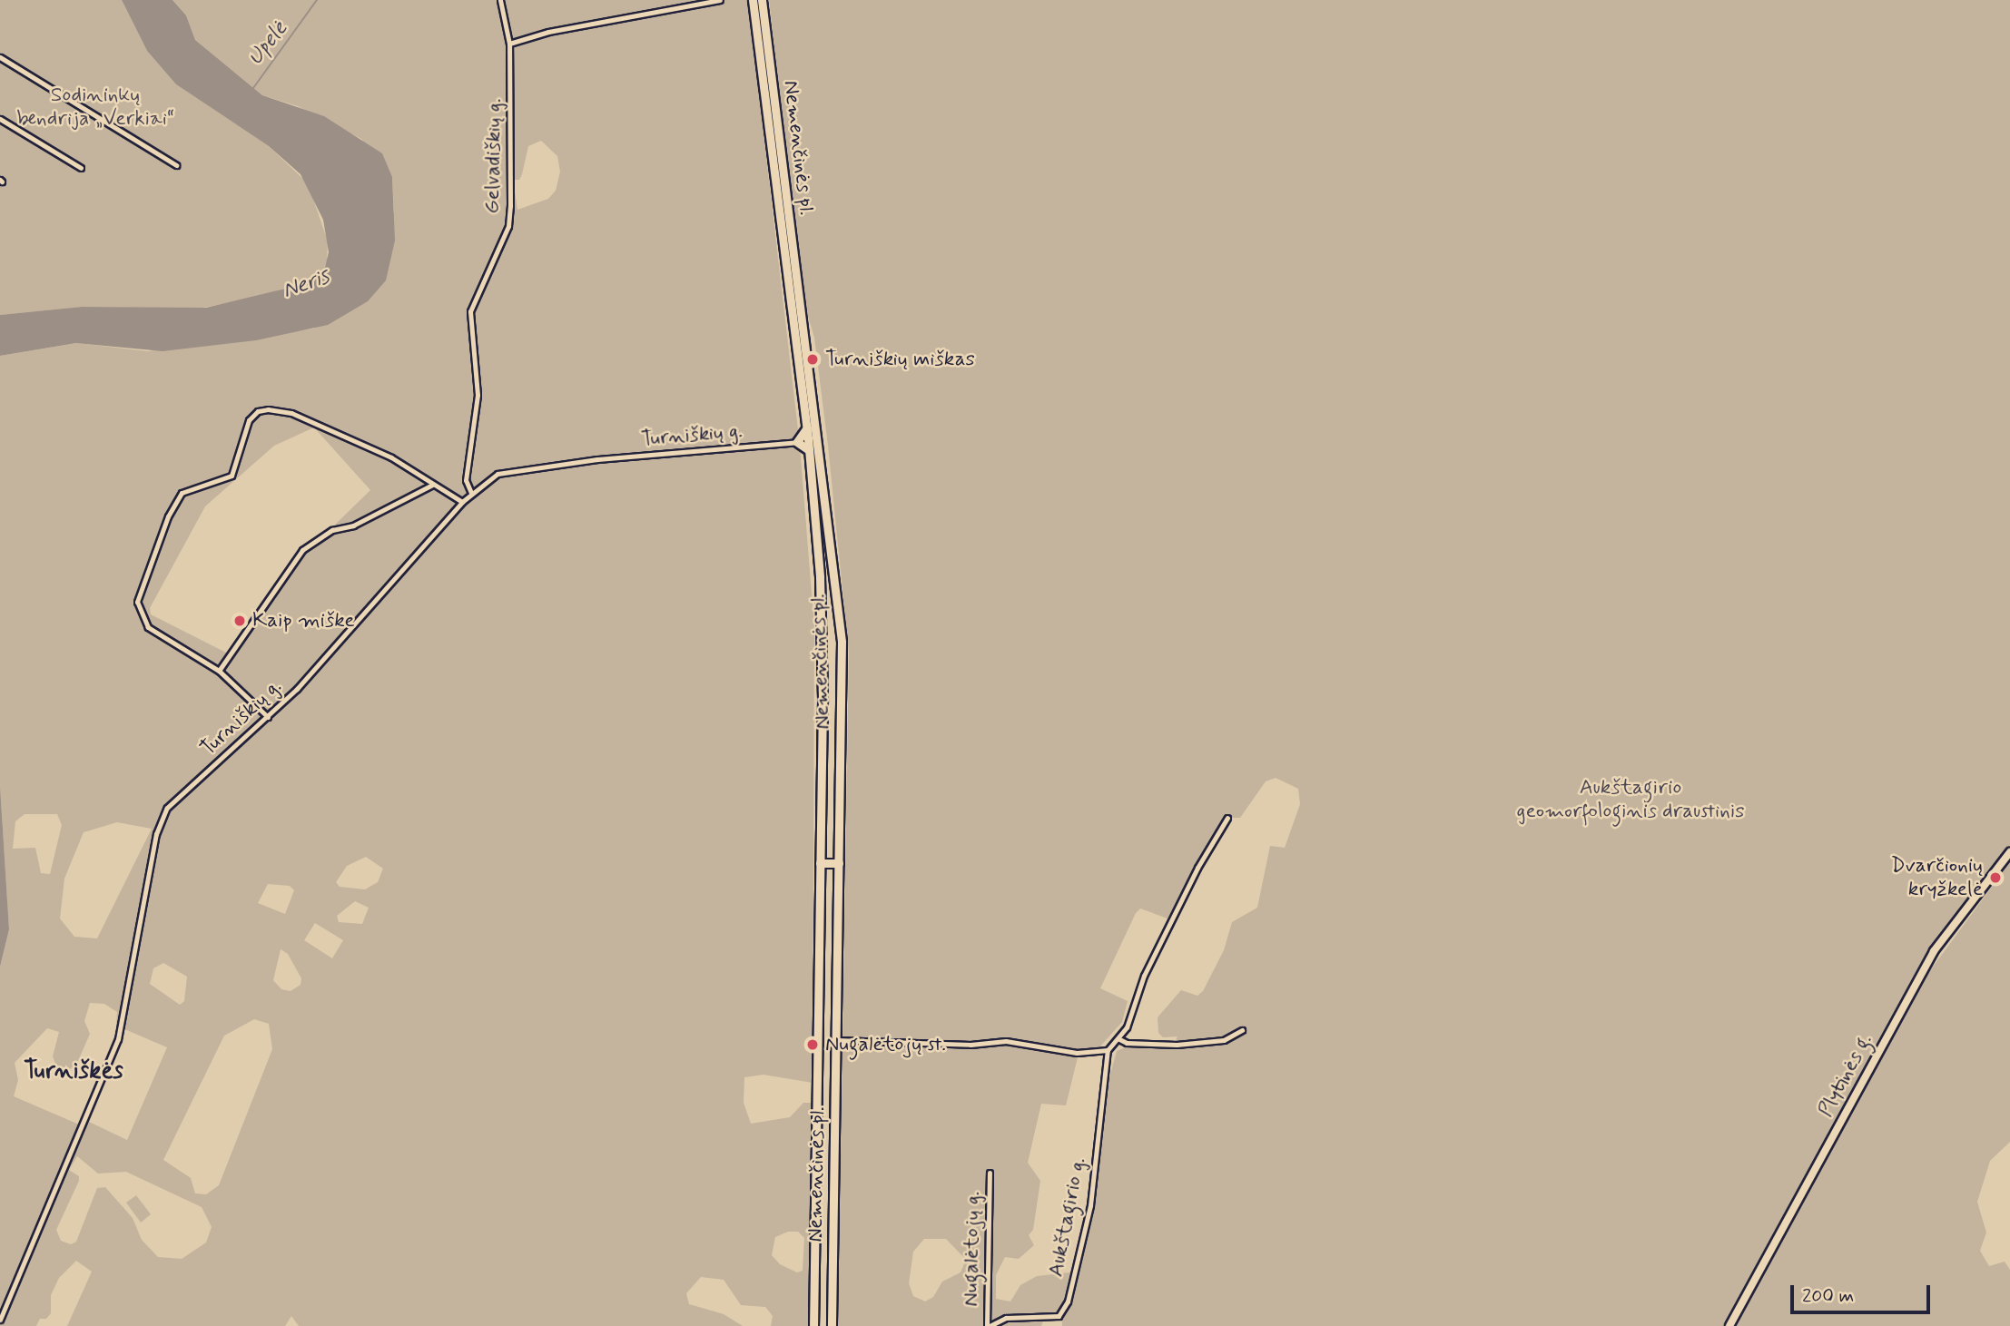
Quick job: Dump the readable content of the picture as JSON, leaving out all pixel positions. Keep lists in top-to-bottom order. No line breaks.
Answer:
{"streets":{"main road":["Nemenčinės pl.","Plytinės g."],"street":["Gelvadiškių g.","Turniškių g.","Aukštagirio g.","Nugalėtojų g."]},"crossings":[["Gelvadiškių g.","Turniškių g."],["Aukštagirio g.","Nugalėtojų g."]],"districts":["Turniškės"],"water":["Upelė","Neris"],"parks":["Sodininkų bendrija „Verkiai“","Aukštagirio geomorfologinis draustinis"],"places":["Turniškių miškas","Kaip miške","Dvarčionių kryžkelė","Nugalėtojų st."],"scale_bar":"200 m"}
